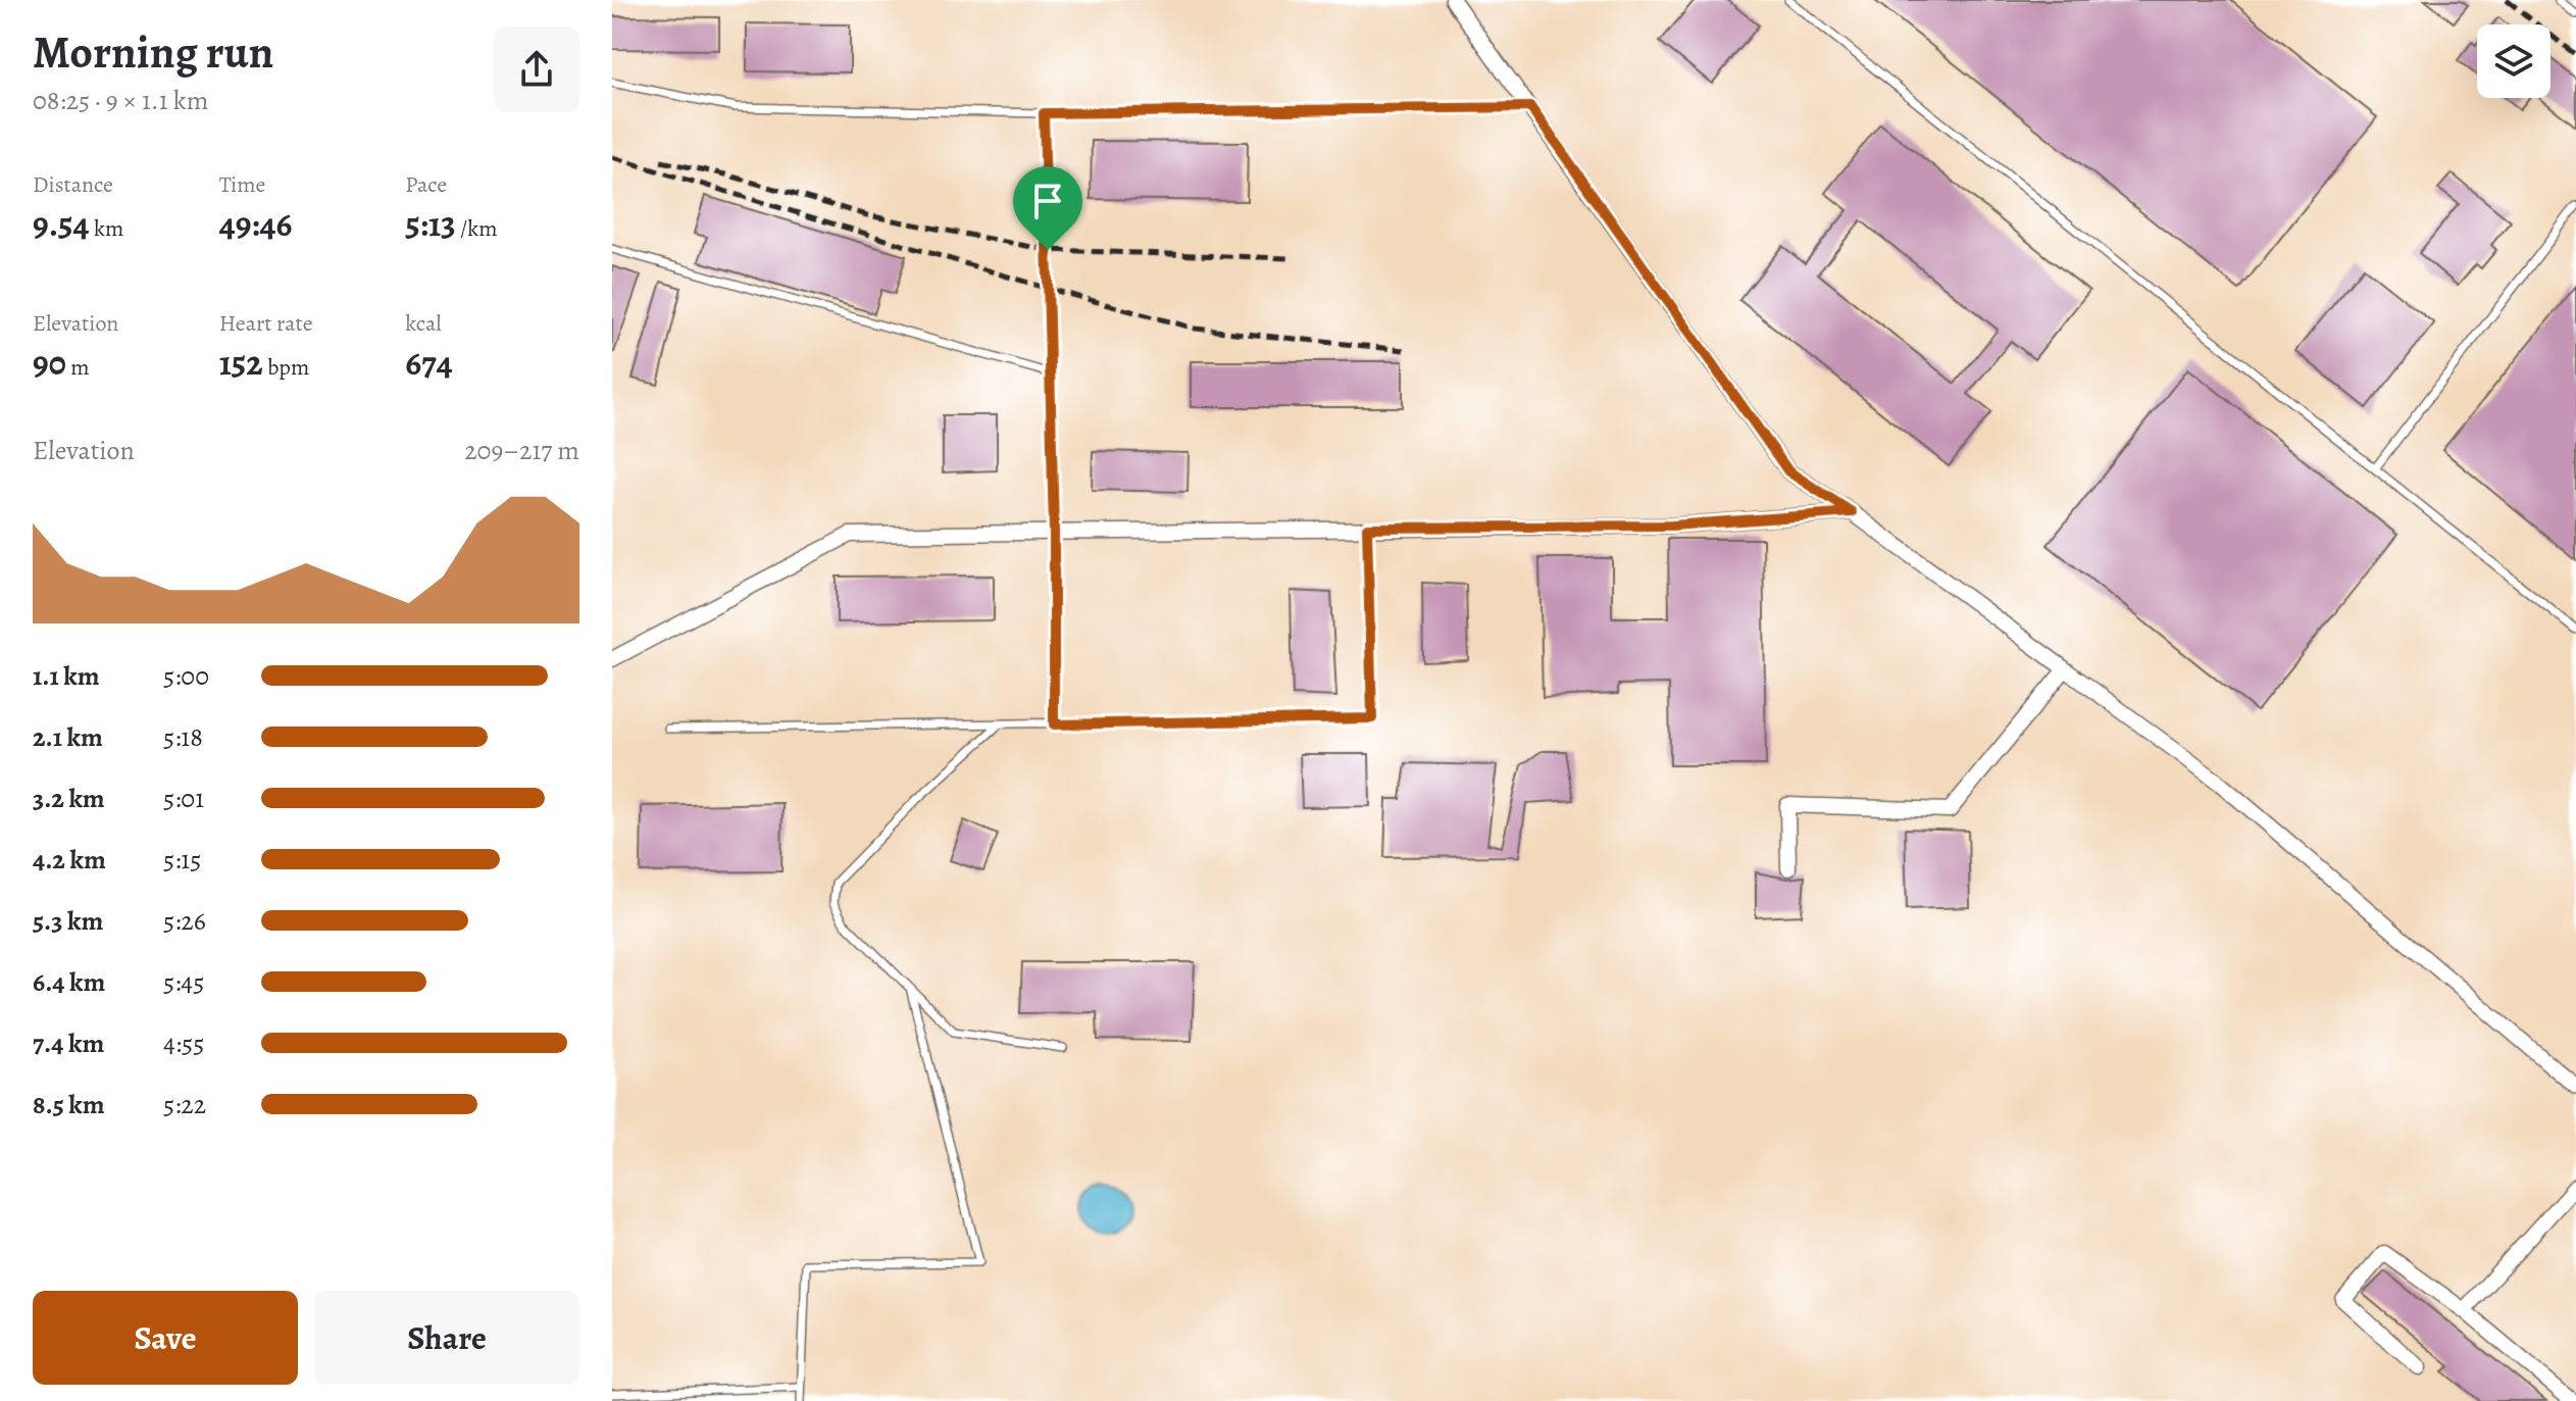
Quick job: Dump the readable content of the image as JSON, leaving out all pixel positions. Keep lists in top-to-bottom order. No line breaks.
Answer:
{"page":{"heading":["Morning run","08:25 · 9 × 1.1 km"],"stats":[["Distance","9.54 km"],["Time","49:46"],["Pace","5:13 /km"],["Elevation","90 m"],["Heart rate","152 bpm"],["kcal","674"]],"chart":["Elevation","209–217 m"],"list":[{"name":"1.1 km","note":"5:00"},{"name":"2.1 km","note":"5:18"},{"name":"3.2 km","note":"5:01"},{"name":"4.2 km","note":"5:15"},{"name":"5.3 km","note":"5:26"},{"name":"6.4 km","note":"5:45"},{"name":"7.4 km","note":"4:55"},{"name":"8.5 km","note":"5:22"}],"buttons":["Save","Share"]}}
